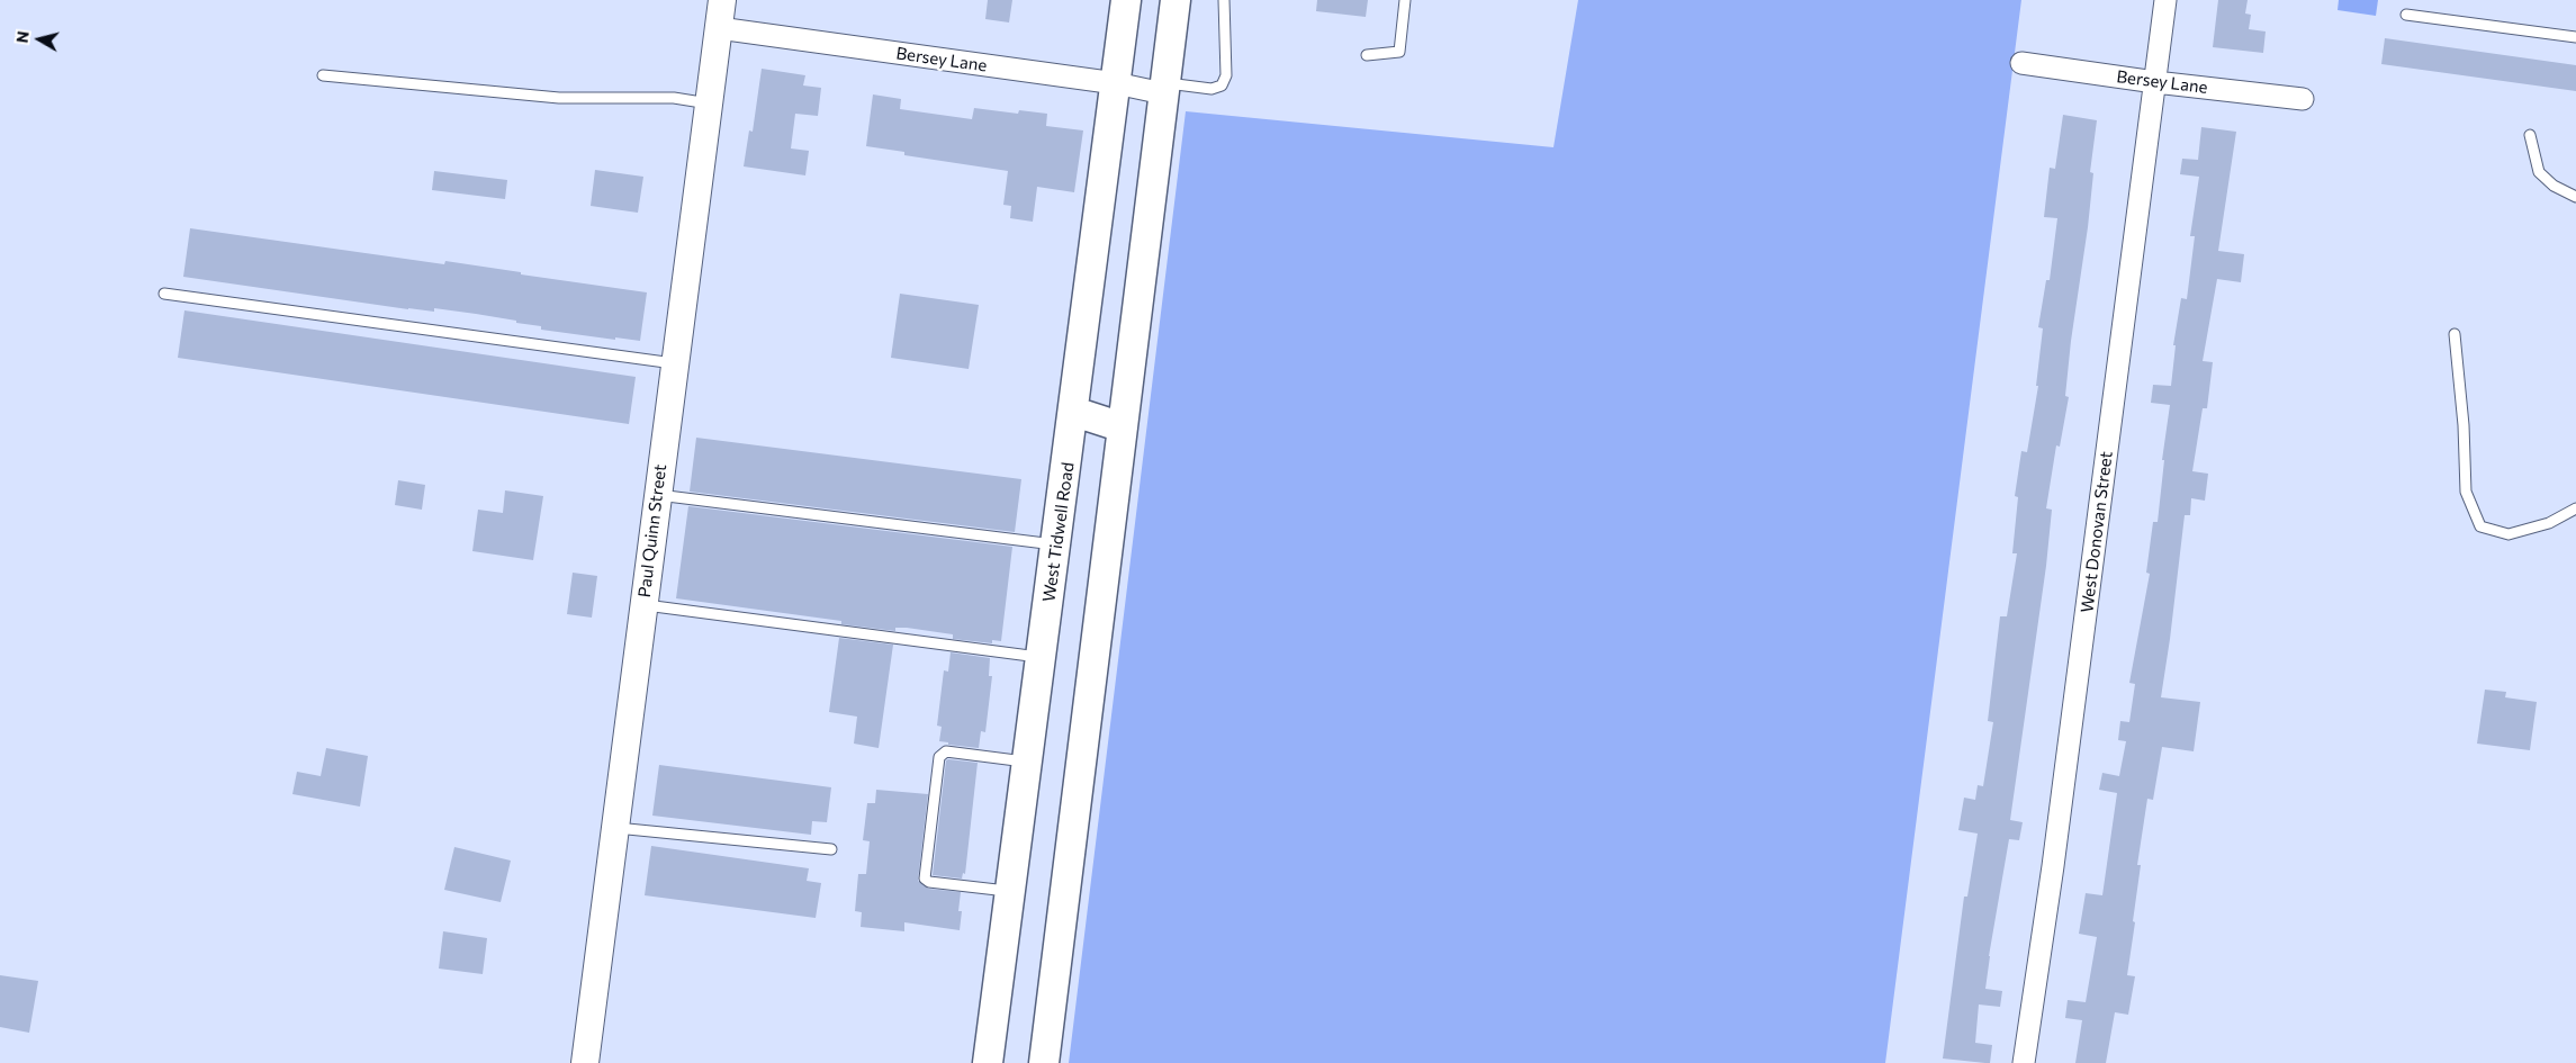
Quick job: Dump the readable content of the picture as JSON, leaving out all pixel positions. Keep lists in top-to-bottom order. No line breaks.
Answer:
{"streets":{"main road":["West Tidwell Road"],"street":["Bersey Lane","Paul Quinn Street","West Donovan Street"]},"crossings":[["Bersey Lane","Paul Quinn Street"],["Bersey Lane","West Tidwell Road"],["Bersey Lane","West Donovan Street"]],"north":"left"}
